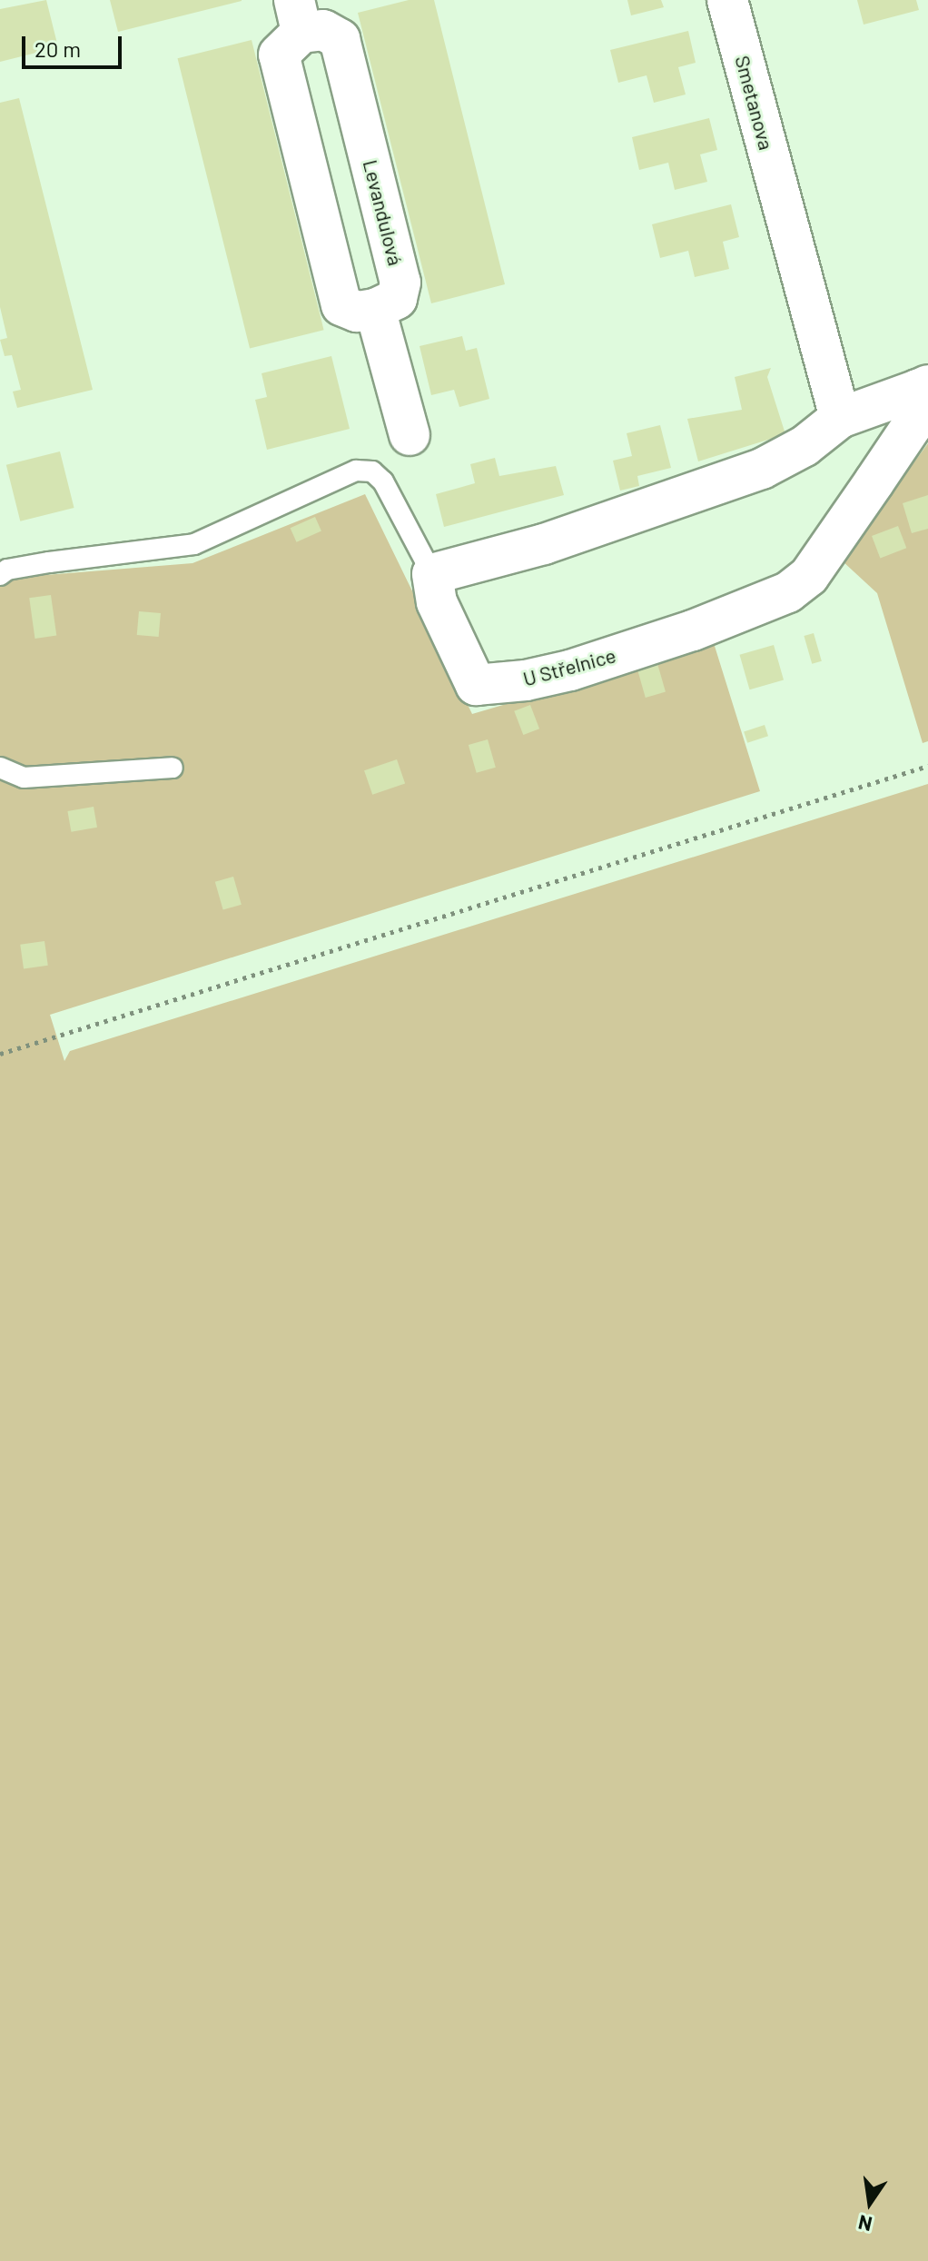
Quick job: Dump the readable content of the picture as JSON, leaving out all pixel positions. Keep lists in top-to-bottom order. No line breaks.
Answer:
{"streets":{"street":["Smetanova","Levandulová","U Střelnice"]},"crossings":[["Smetanova","U Střelnice"]],"scale_bar":"20 m","north":"bottom"}
